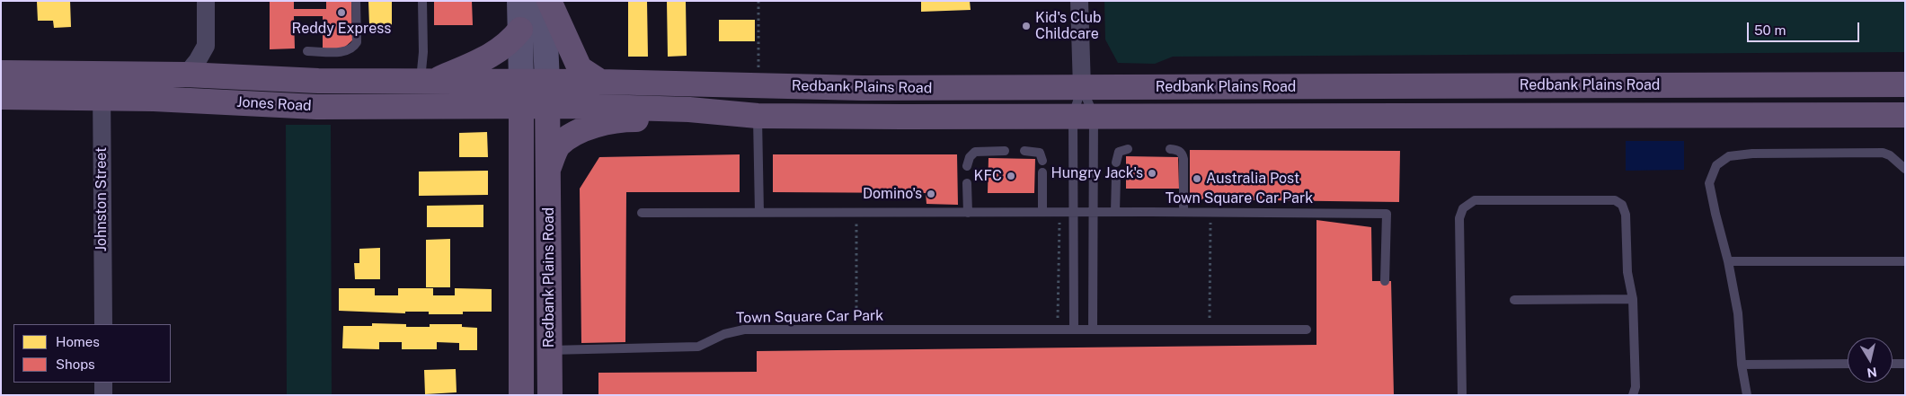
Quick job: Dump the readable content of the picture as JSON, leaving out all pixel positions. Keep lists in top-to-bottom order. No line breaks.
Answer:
{"streets":{"main road":["Redbank Plains Road","Jones Road"],"street":["Johnston Street"],"lane":["Town Square Car Park"]},"crossings":[["Redbank Plains Road","Jones Road"],["Redbank Plains Road","Town Square Car Park"],["Jones Road","Johnston Street"]],"places":["Reddy Express","Kid's Club Childcare","Hungry Jack's","KFC","Australia Post","Domino's"],"legend":["Homes","Shops"],"scale_bar":"50 m","north":"bottom"}
